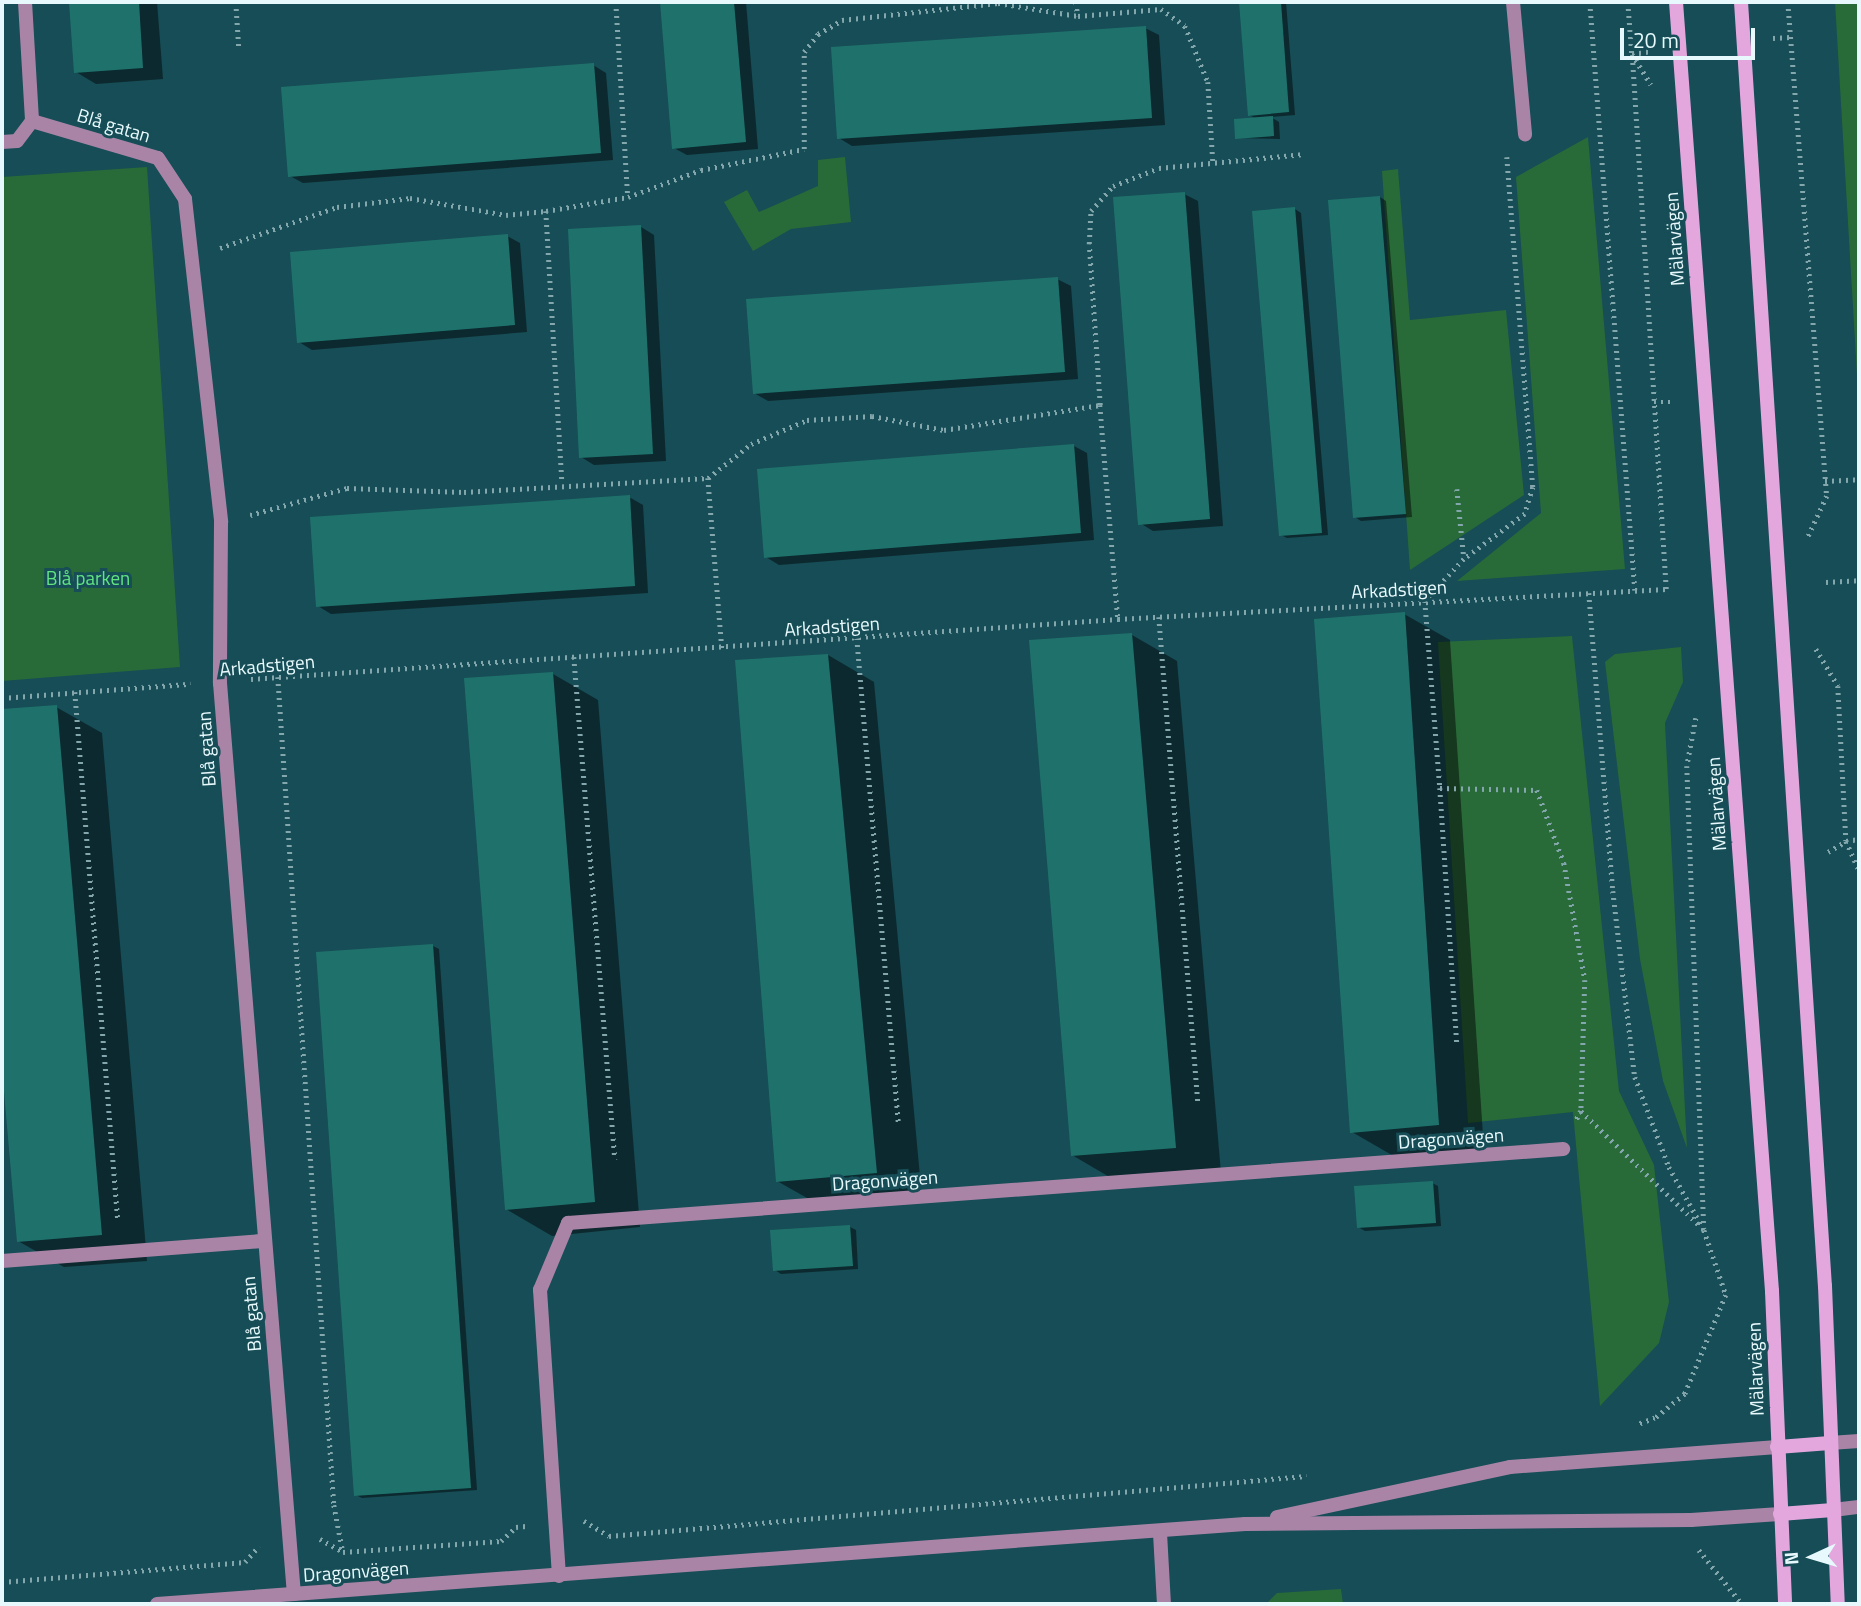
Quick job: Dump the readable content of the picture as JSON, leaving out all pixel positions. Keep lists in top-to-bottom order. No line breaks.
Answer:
{"streets":{"main road":["Mälarvägen"],"street":["Blå gatan","Dragonvägen"],"path":["Arkadstigen"]},"crossings":[["Blå gatan","Arkadstigen"],["Blå gatan","Dragonvägen"],["Mälarvägen","Dragonvägen"]],"parks":["Blå parken"],"scale_bar":"20 m","north":"left"}
